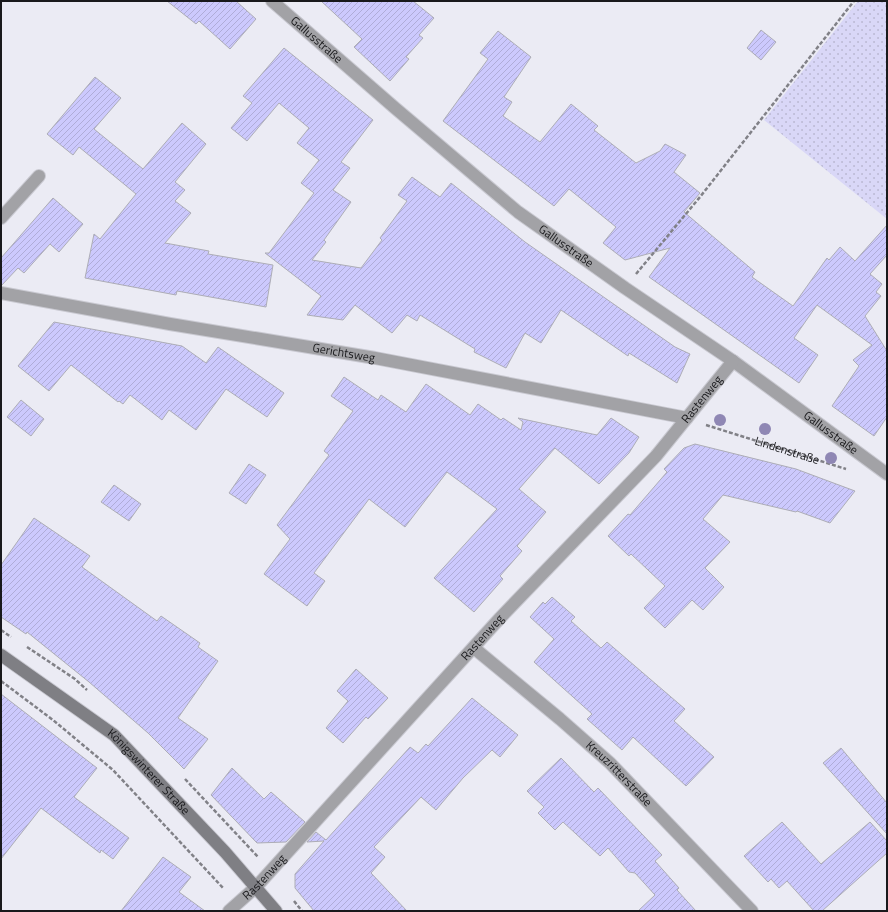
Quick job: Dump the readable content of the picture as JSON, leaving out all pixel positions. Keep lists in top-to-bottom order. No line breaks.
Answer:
{"streets":{"main road":["Königswinterer Straße"],"street":["Gallusstraße","Gerichtsweg","Rastenweg","Kreuzritterstraße"],"path":["Lindenstraße"]},"crossings":[["Gallusstraße","Rastenweg"],["Gallusstraße","Lindenstraße"],["Gerichtsweg","Rastenweg"],["Gerichtsweg","Lindenstraße"],["Rastenweg","Lindenstraße"],["Rastenweg","Königswinterer Straße"],["Rastenweg","Kreuzritterstraße"]]}
